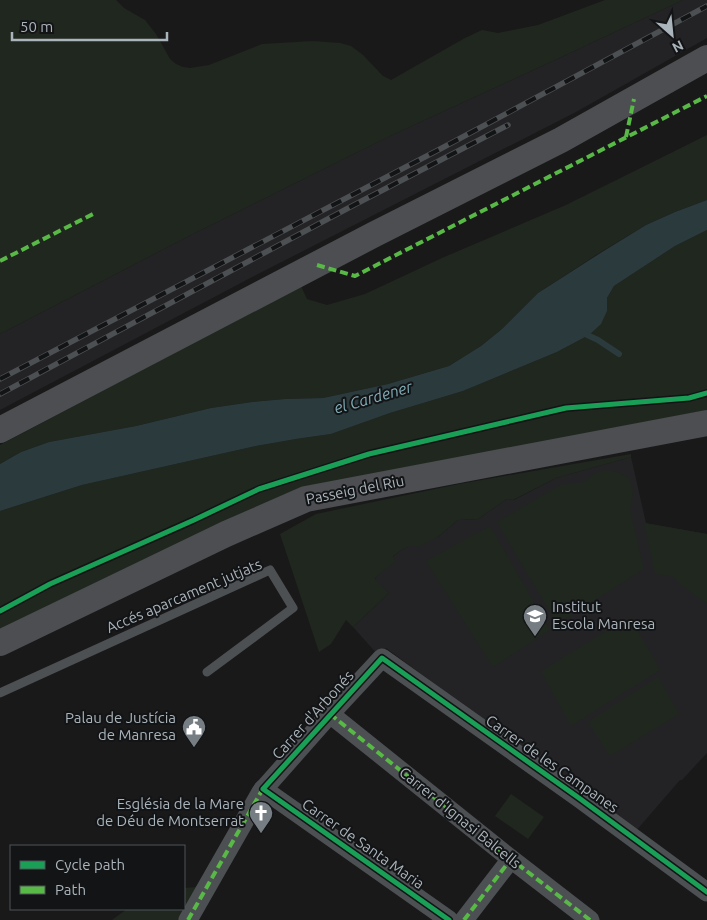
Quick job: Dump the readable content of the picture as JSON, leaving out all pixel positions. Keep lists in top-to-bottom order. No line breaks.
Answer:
{"streets":{"street":["Passeig del Riu","Carrer d'Arbonés","Carrer de les Campanes","Carrer d'Ignasi Balcells","Carrer de Santa Maria"],"lane":["Accés aparcament jutjats"]},"crossings":[["Carrer d'Arbonés","Carrer de les Campanes"],["Carrer d'Arbonés","Carrer d'Ignasi Balcells"],["Carrer d'Arbonés","Carrer de Santa Maria"]],"water":["el Cardener"],"places":{"school or university":["Institut Escola Manresa"],"public building":["Palau de Justícia de Manresa"],"church":["Església de la Mare de Déu de Montserrat"]},"legend":["Cycle path","Path"],"scale_bar":"50 m","north":"bottom right"}
